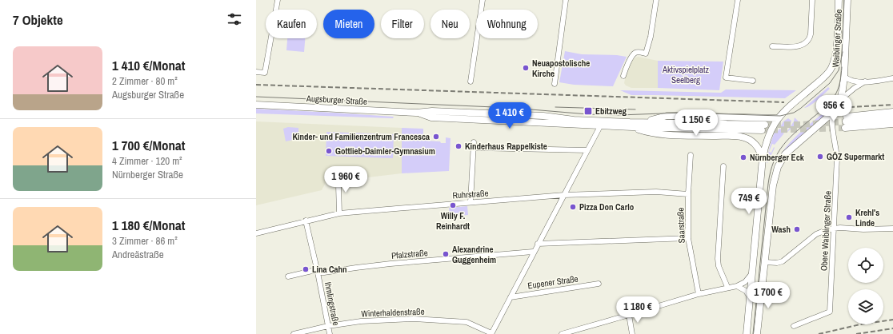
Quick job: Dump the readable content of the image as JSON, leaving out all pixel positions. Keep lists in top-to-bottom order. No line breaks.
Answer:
{"streets":{"main road":["Waiblinger Straße","Augsburger Straße"],"street":["Ruhrstraße","Saarstraße","Obere Waiblinger Straße","Pfalzstraße","Eupener Straße","Ihmlingstraße","Winterhaldenstraße"]},"crossings":[["Ruhrstraße","Saarstraße"],["Ruhrstraße","Ihmlingstraße"],["Pfalzstraße","Ihmlingstraße"],["Ihmlingstraße","Winterhaldenstraße"]],"parks":["Aktivspielplatz Seelberg"],"places":{"other":["Neuapostolische Kirche","Kinder- und Familienzentrum Francesca","Kinderhaus Rappelkiste","Gottlieb-Daimler-Gymnasium","GÖZ Supermarkt","Nürnberger Eck","Willy F. Reinhardt","Pizza Don Carlo","Krehl's Linde","Wash","Alexandrine Guggenheim","Lina Cahn"],"transit":["Ebitzweg"]},"page":{"heading":"7 Objekte","chip":["Kaufen","Mieten","Filter","Neu","Wohnung"],"list":[{"name":"1 410 €/Monat","note":"2 Zimmer · 80 m² · Augsburger Straße"},{"name":"1 700 €/Monat","note":"4 Zimmer · 120 m² · Nürnberger Straße"},{"name":"1 180 €/Monat","note":"3 Zimmer · 86 m² · Andreästraße"}],"price":["956 €","1 410 €","1 150 €","1 960 €","749 €","1 700 €","1 180 €"]}}
